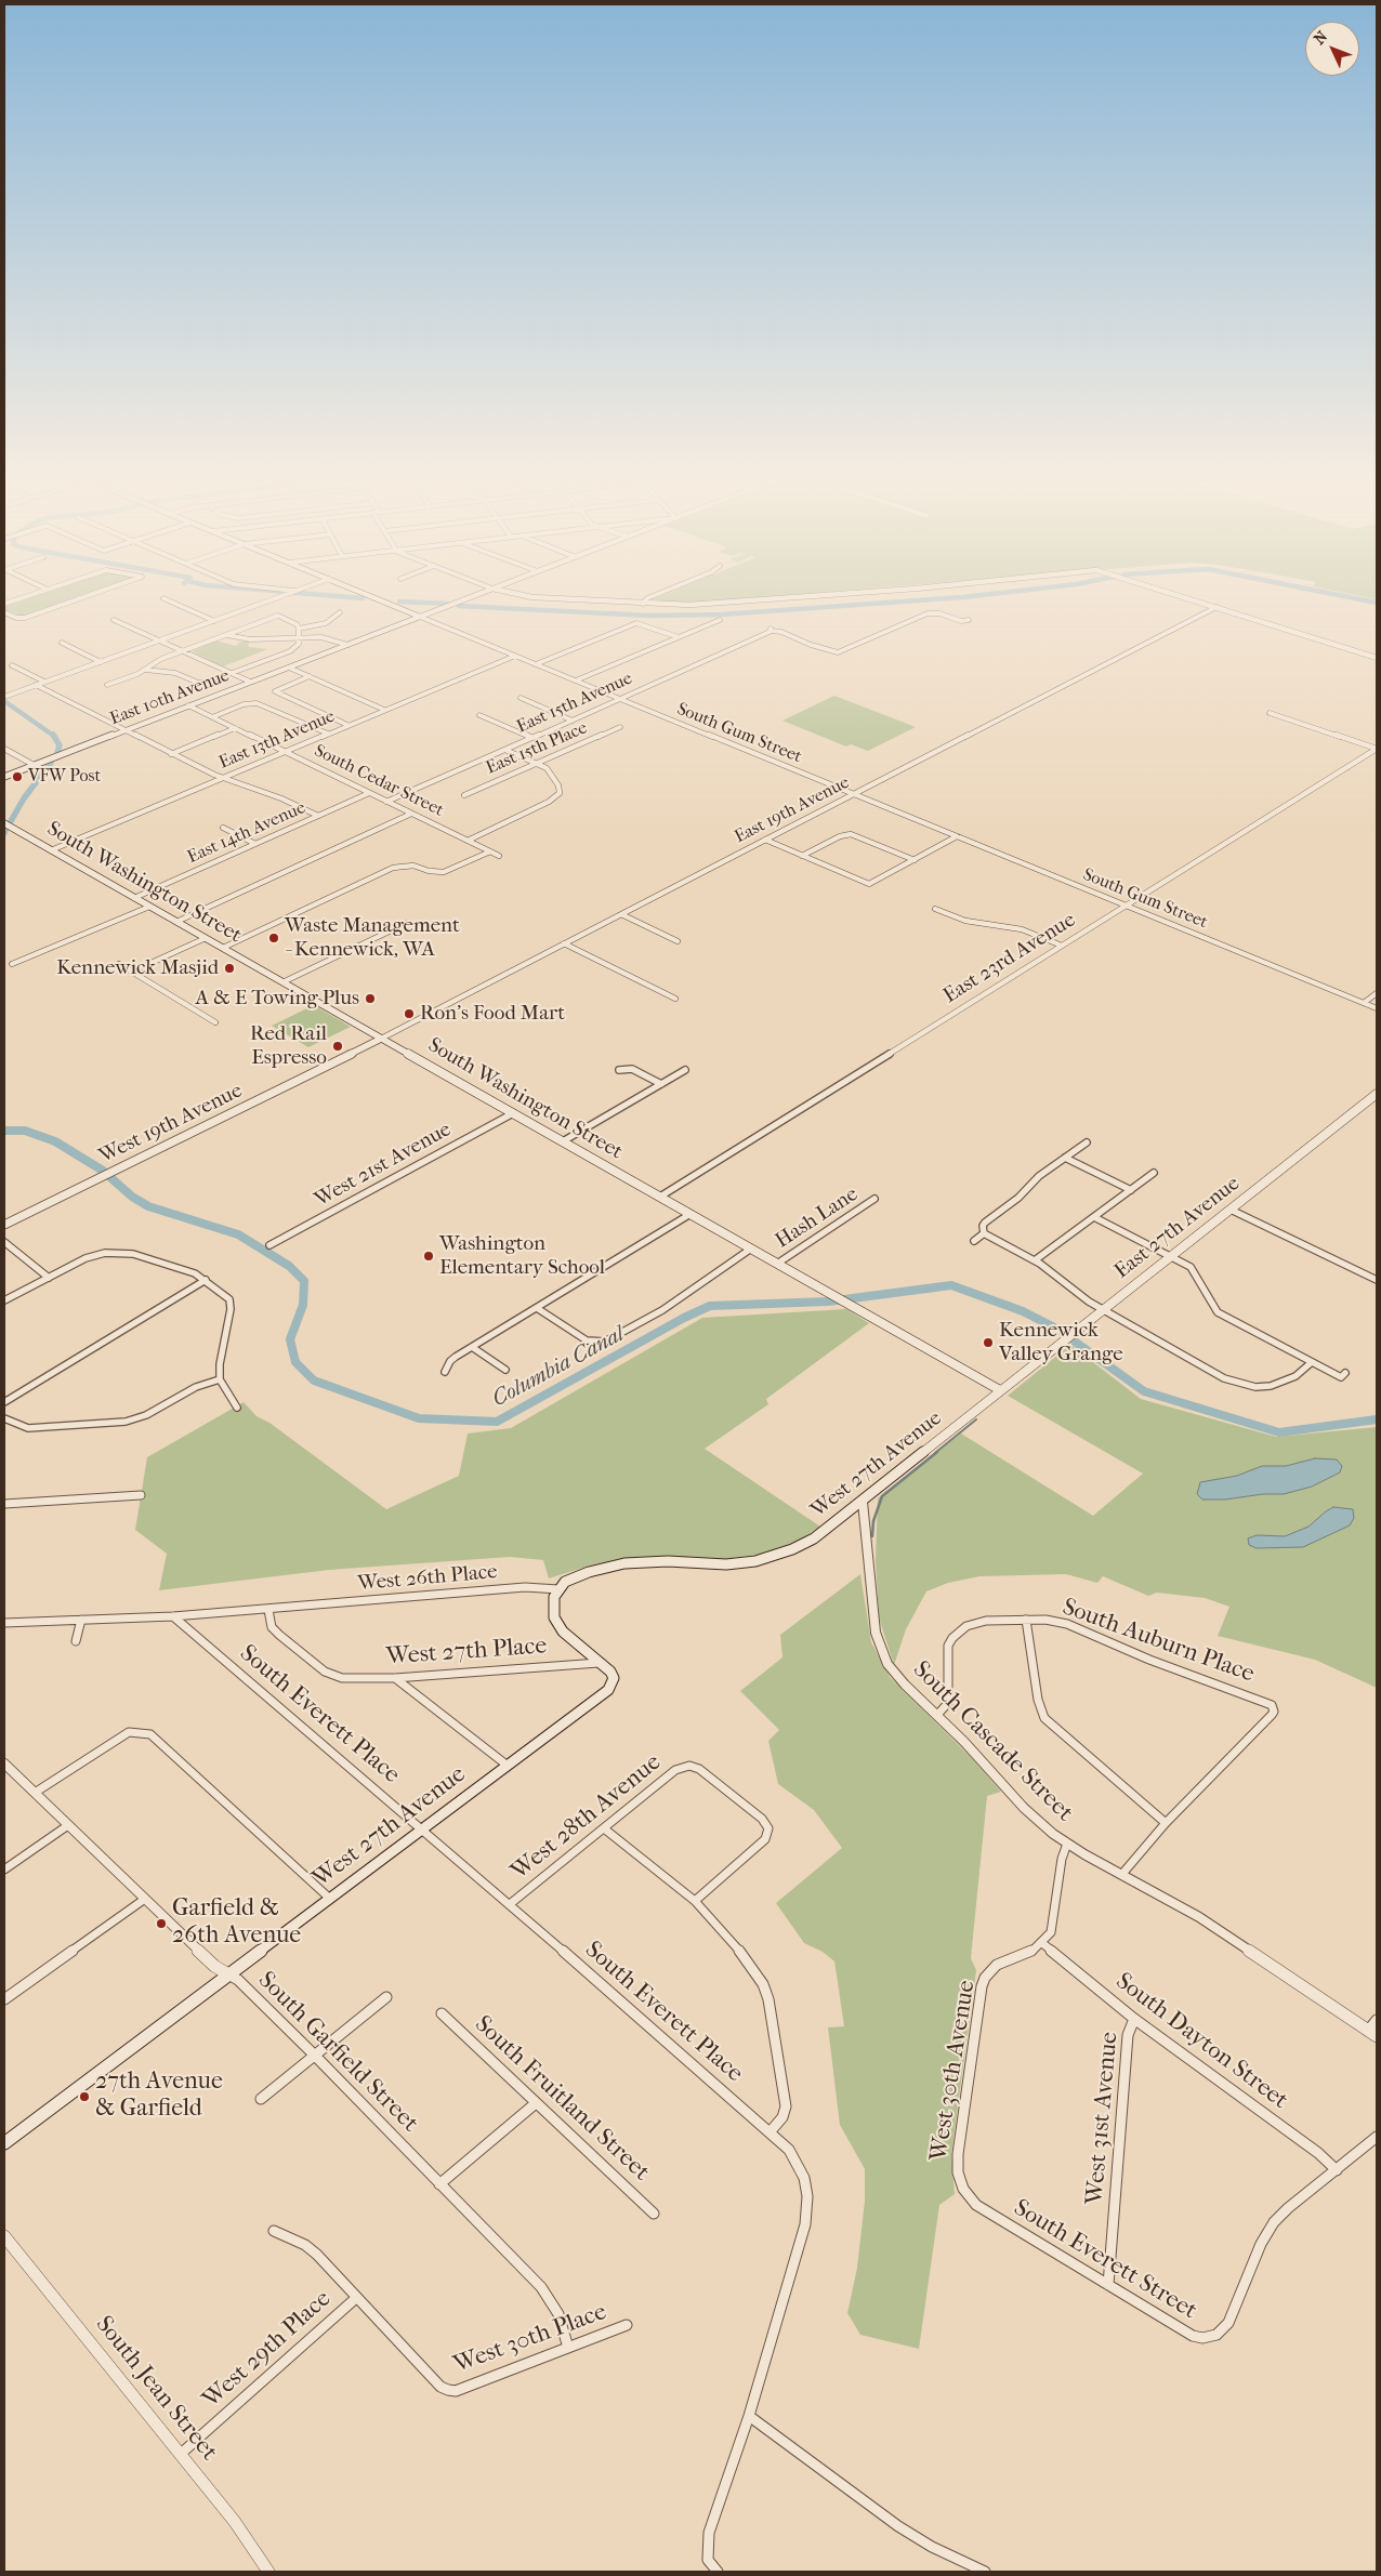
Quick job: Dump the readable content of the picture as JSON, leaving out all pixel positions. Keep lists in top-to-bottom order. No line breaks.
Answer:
{"streets":{"main road":["East 10th Avenue","South Gum Street","South Washington Street","East 27th Avenue","West 27th Avenue"],"street":["East 15th Avenue","East 13th Avenue","East 15th Place","South Cedar Street","East 19th Avenue","East 14th Avenue","East 23rd Avenue","West 19th Avenue","West 21st Avenue","Hash Lane","West 26th Place","South Auburn Place","West 27th Place","South Everett Place","South Cascade Street","West 28th Avenue","South Dayton Street","South Garfield Street","West 30th Avenue","South Fruitland Street","West 31st Avenue","South Everett Street","West 30th Place","West 29th Place","South Jean Street"]},"crossings":[["East 10th Avenue","South Gum Street"],["East 10th Avenue","South Cedar Street"],["East 15th Avenue","South Gum Street"],["East 15th Avenue","South Cedar Street"],["South Gum Street","East 13th Avenue"],["South Gum Street","East 19th Avenue"],["South Gum Street","East 23rd Avenue"],["East 13th Avenue","South Cedar Street"],["East 13th Avenue","South Washington Street"],["South Cedar Street","East 14th Avenue"],["East 19th Avenue","South Washington Street"],["East 19th Avenue","West 19th Avenue"],["East 14th Avenue","South Washington Street"],["South Washington Street","East 23rd Avenue"],["South Washington Street","West 19th Avenue"],["South Washington Street","West 21st Avenue"],["South Washington Street","Hash Lane"],["South Washington Street","East 27th Avenue"],["South Washington Street","West 27th Avenue"],["East 27th Avenue","West 27th Avenue"],["West 27th Avenue","West 26th Place"],["West 27th Avenue","West 27th Place"],["West 27th Avenue","South Everett Place"],["West 27th Avenue","South Cascade Street"],["West 27th Avenue","South Garfield Street"],["West 26th Place","West 27th Place"],["West 26th Place","South Everett Place"],["South Everett Place","West 28th Avenue"],["South Dayton Street","West 30th Avenue"],["South Dayton Street","West 31st Avenue"],["South Dayton Street","South Everett Street"],["South Garfield Street","West 30th Place"],["West 30th Avenue","South Everett Street"],["West 31st Avenue","South Everett Street"],["West 30th Place","West 29th Place"],["West 29th Place","South Jean Street"]],"water":["Columbia Canal"],"places":["VFW Post","Waste Management - Kennewick, WA","Kennewick Masjid","A & E Towing Plus","Ron's Food Mart","Red Rail Espresso","Washington Elementary School","Kennewick Valley Grange","Garfield & 26th Avenue","27th Avenue & Garfield"],"north":"top left"}
